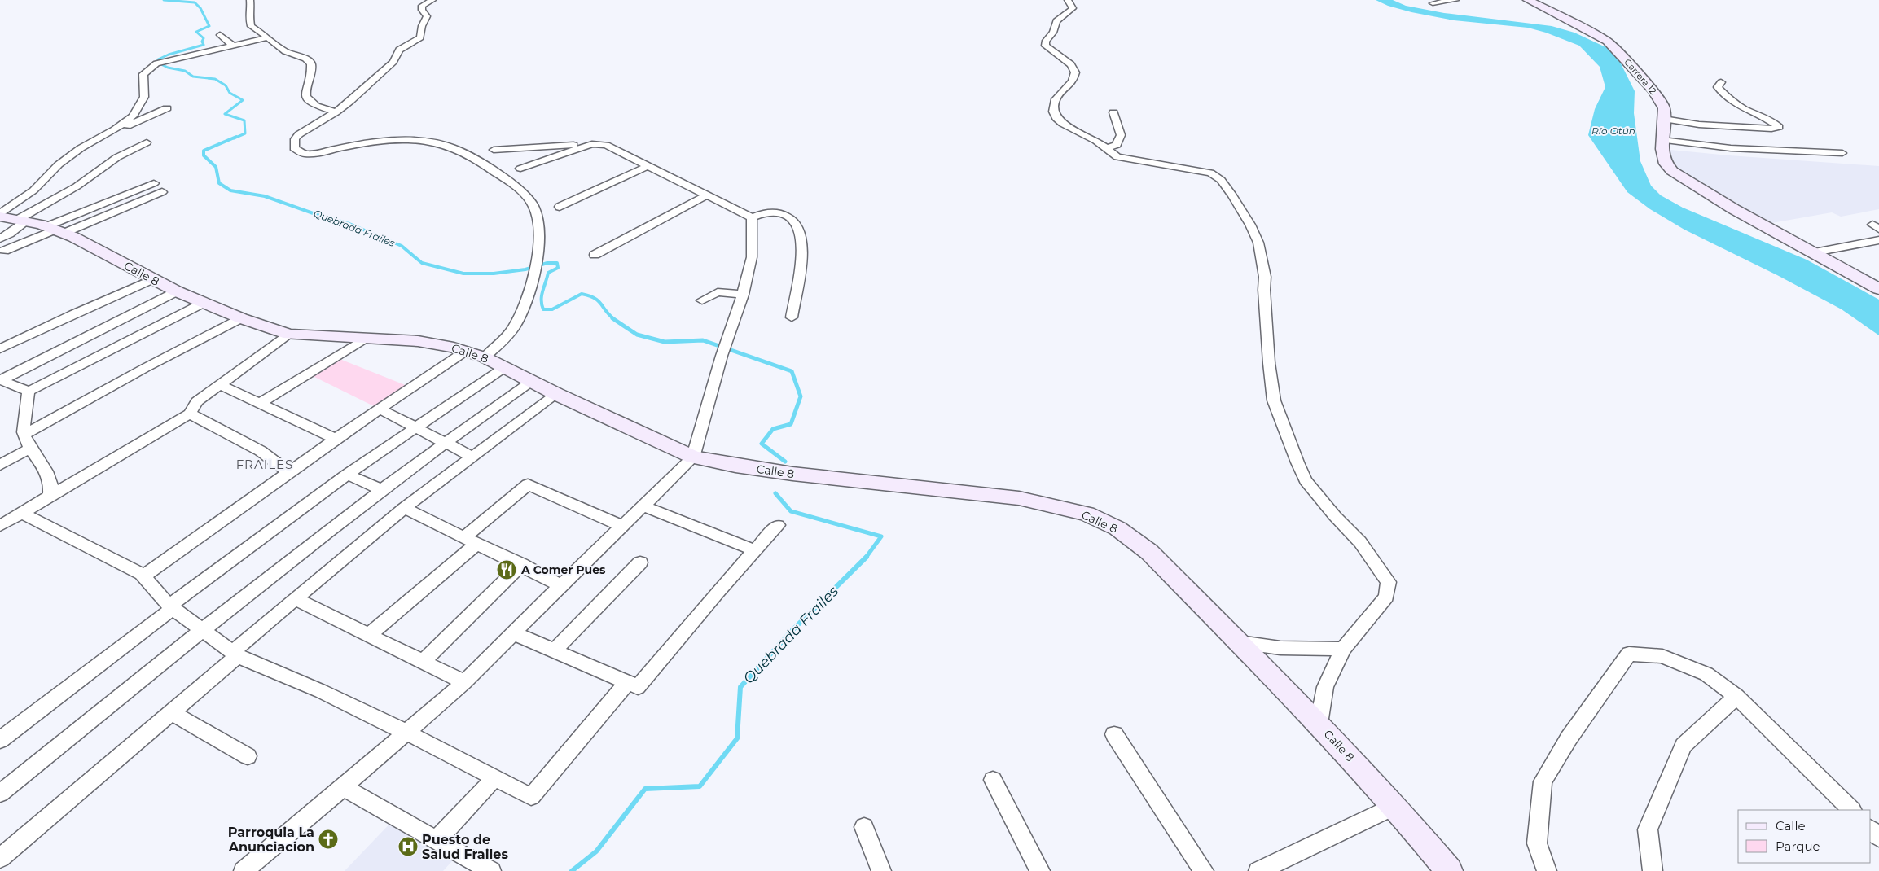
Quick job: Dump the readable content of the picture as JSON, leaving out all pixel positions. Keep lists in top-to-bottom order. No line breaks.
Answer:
{"streets":{"street":["Carrera 12","Calle 8"]},"districts":["FRAILES"],"water":["Río Otún","Quebrada Frailes"],"places":{"restaurant":["A Comer Pues"],"church":["Parroquia La Anunciacion"],"hospital":["Puesto de Salud Frailes"]},"legend":["Calle","Parque"]}
